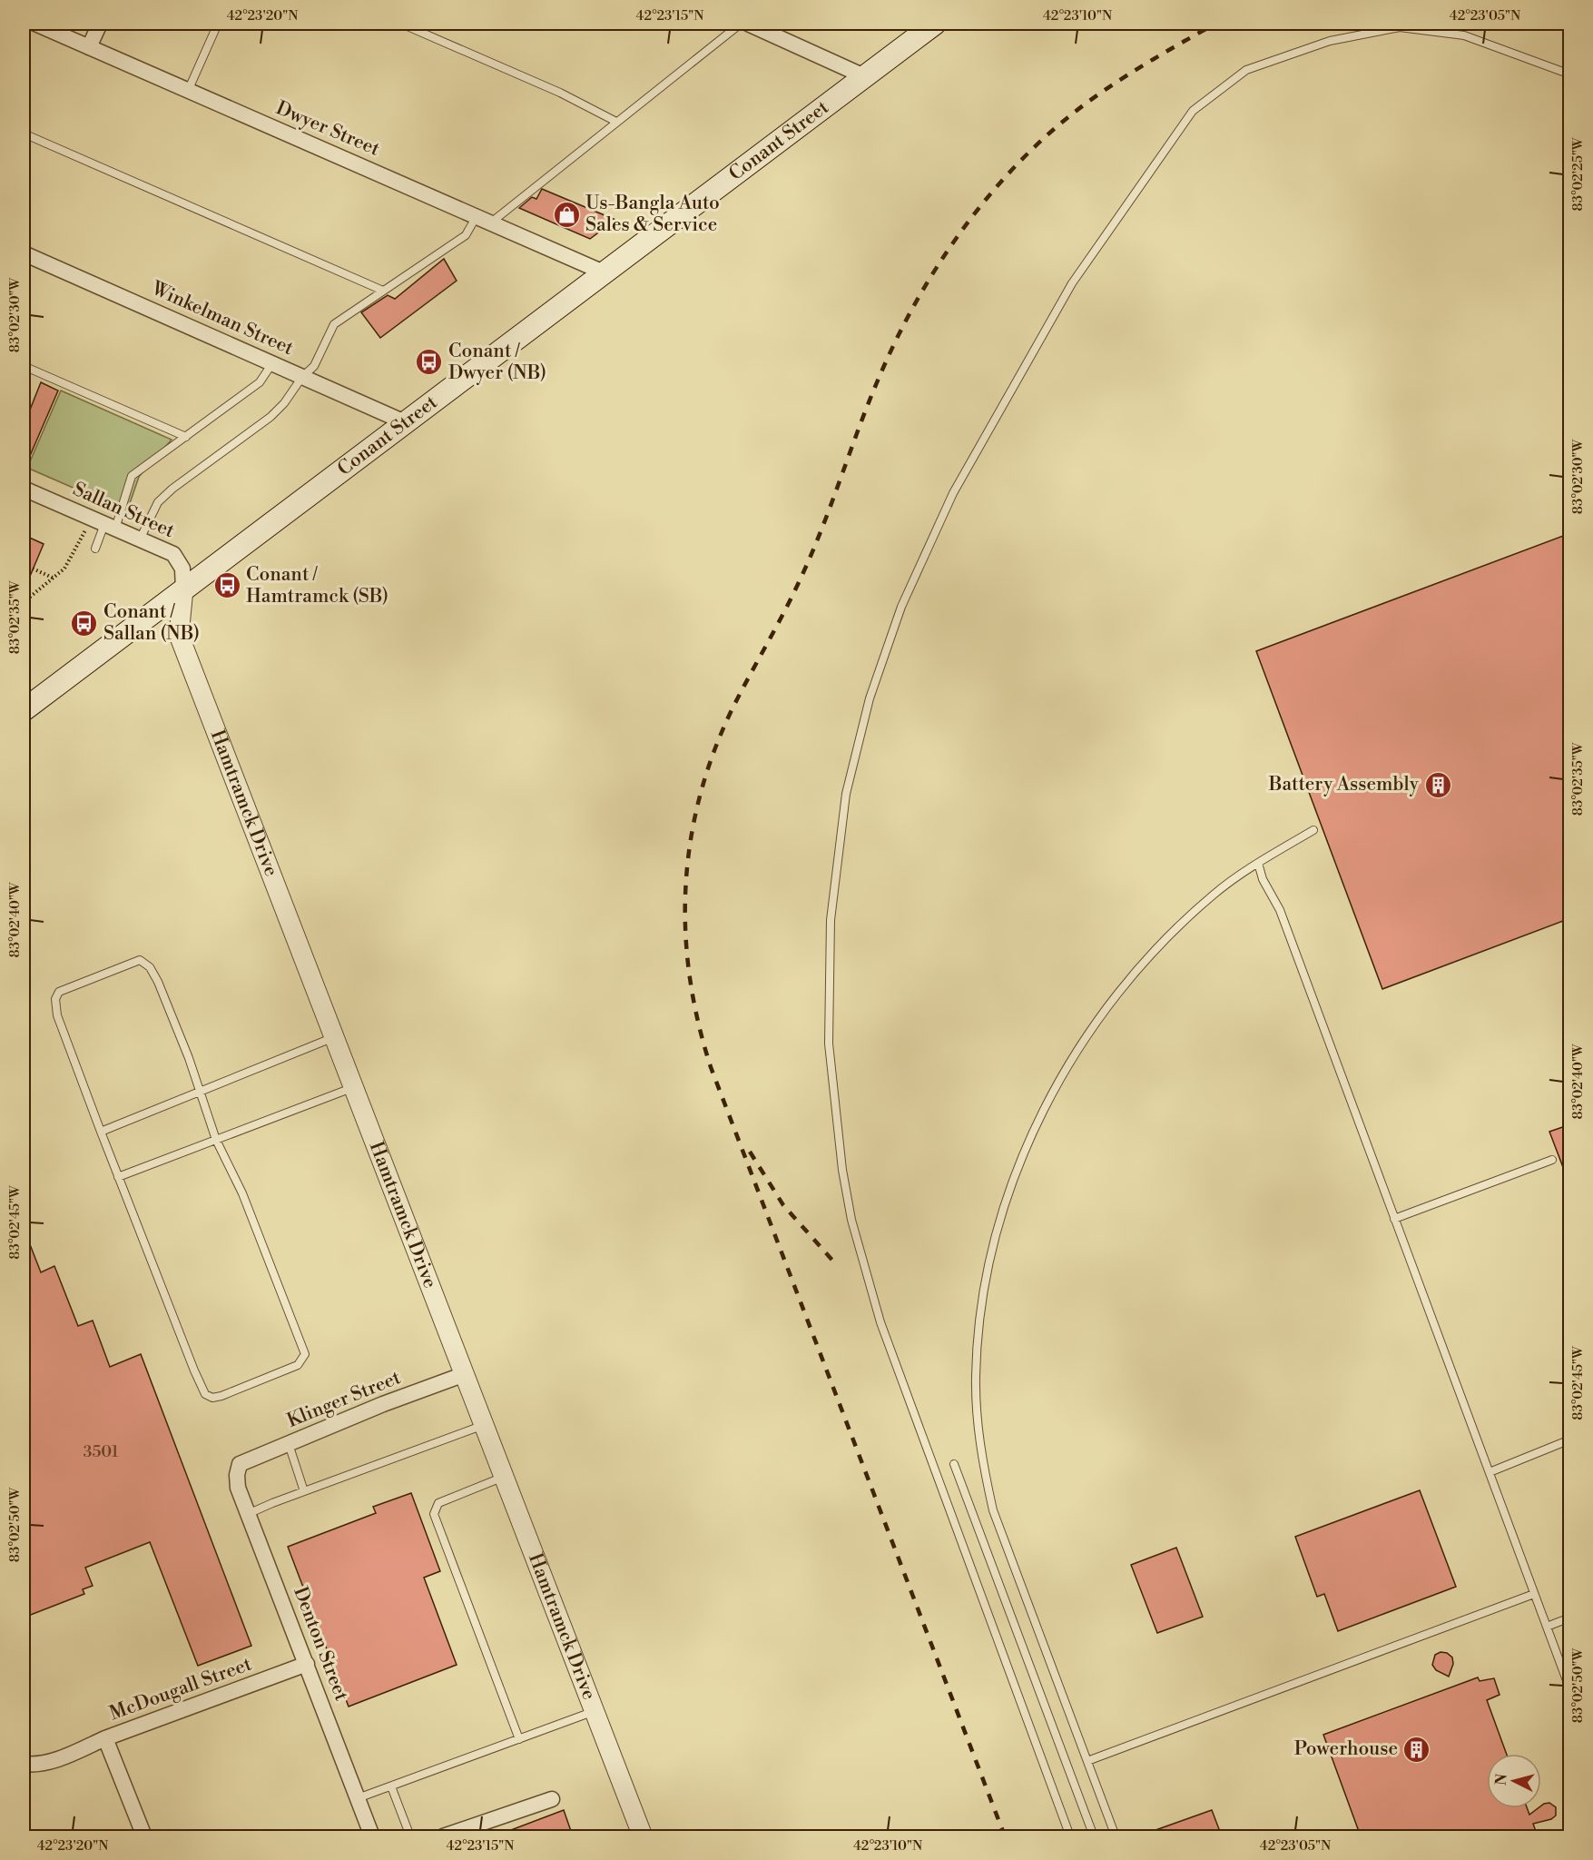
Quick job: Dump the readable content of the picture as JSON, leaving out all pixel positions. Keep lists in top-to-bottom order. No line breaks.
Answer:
{"streets":{"main road":["Conant Street"],"street":["Dwyer Street","Winkelman Street","Sallan Street","Hamtramck Drive","Klinger Street","Denton Street","McDougall Street"]},"crossings":[["Dwyer Street","Conant Street"],["Conant Street","Winkelman Street"],["Conant Street","Sallan Street"],["Conant Street","Hamtramck Drive"],["Sallan Street","Hamtramck Drive"],["Hamtramck Drive","Klinger Street"],["Klinger Street","Denton Street"],["Denton Street","McDougall Street"]],"places":{"shop":["Us-Bangla Auto Sales & Service"],"bus stop":["Conant / Dwyer (NB)","Conant / Hamtramck (SB)","Conant / Sallan (NB)"],"building":["Battery Assembly","Powerhouse"]},"house_numbers":["3501"],"north":"left","coordinates":["42°23'20\"N","42°23'15\"N","42°23'10\"N","42°23'05\"N","83°02'25\"W","83°02'30\"W","83°02'35\"W","83°02'40\"W","83°02'45\"W","83°02'50\"W"]}
